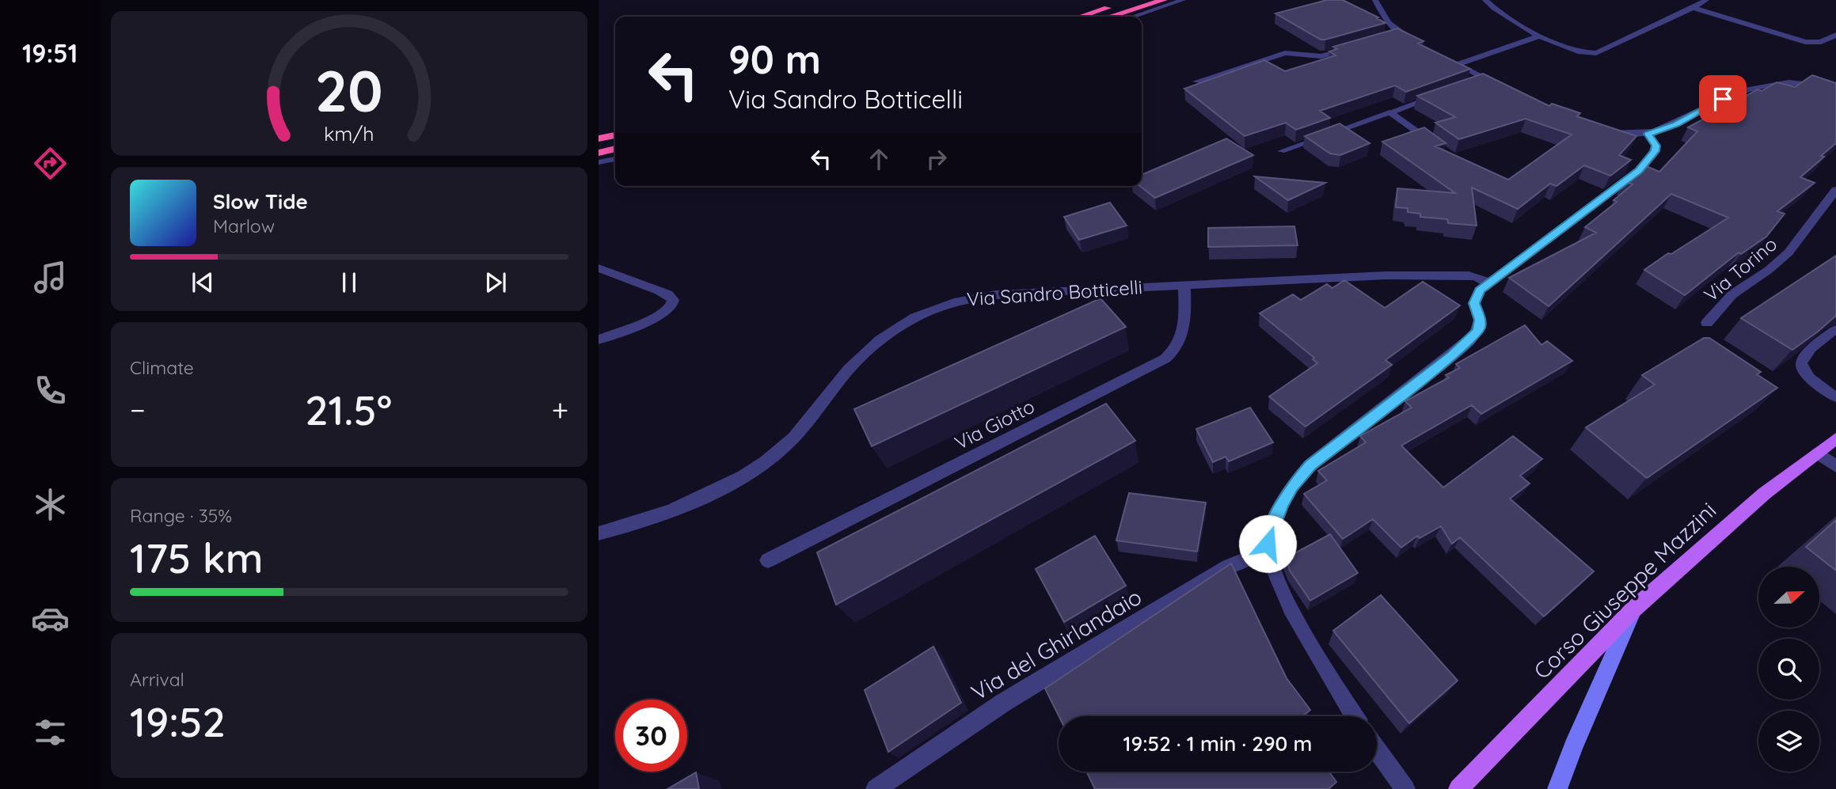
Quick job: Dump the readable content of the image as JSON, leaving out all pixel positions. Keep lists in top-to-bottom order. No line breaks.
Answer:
{"streets":{"main road":["Corso Giuseppe Mazzini"],"street":["Via Torino","Via Sandro Botticelli","Via Giotto","Via del Ghirlandaio"]},"crossings":[["Via Sandro Botticelli","Via Giotto"]],"north":"right","page":{"tabs":"19:51","turn":["90 m","Via Sandro Botticelli"],"song":["Slow Tide","Marlow"],"tile":["Climate",["Range · 35%","175 km"],["Arrival","19:52"]],"heat":["−","21.5°","+"],"limit":"30","trip":"19:52 · 1 min · 290 m","gauge":["20","km/h"]}}
